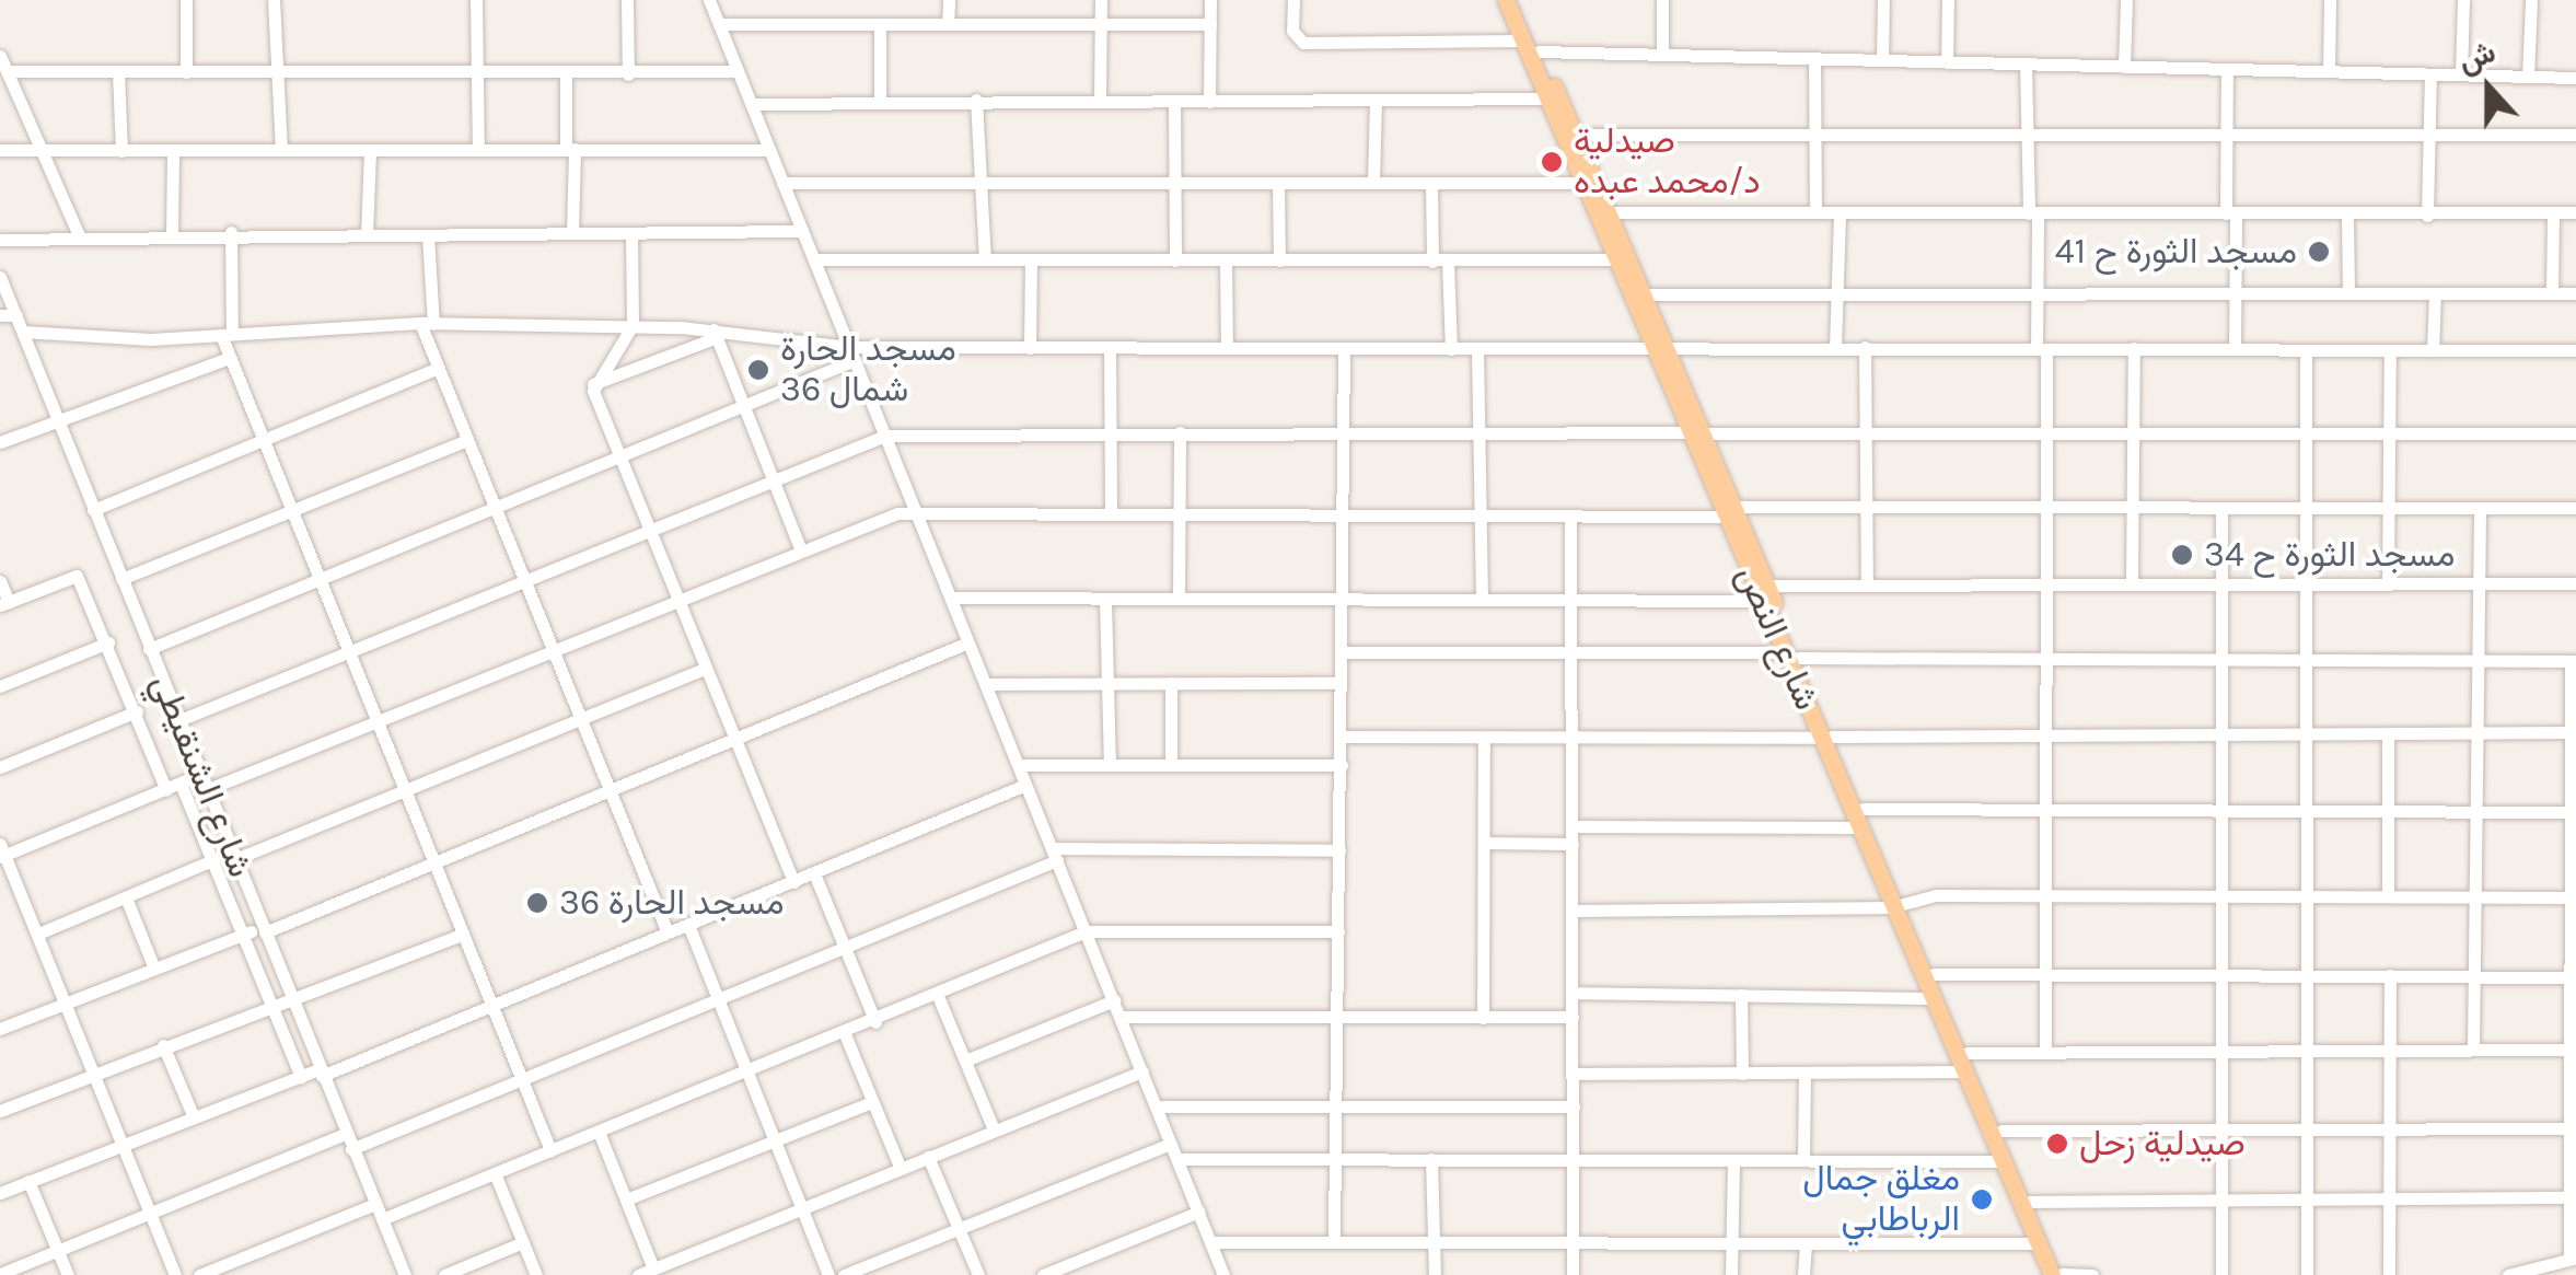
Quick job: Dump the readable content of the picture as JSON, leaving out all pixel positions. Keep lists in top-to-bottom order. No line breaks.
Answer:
{"streets":{"main road":["شارع النص"],"street":["شارع الشنقيطي"]},"places":["صيدلية د/محمد عبده","مسجد الثورة ح 41","مسجد الحارة 36 شمال","مسجد الثورة ح 34","مسجد الحارة 36","صيدلية زحل","مغلق جمال الرباطابي"],"north":"top"}
